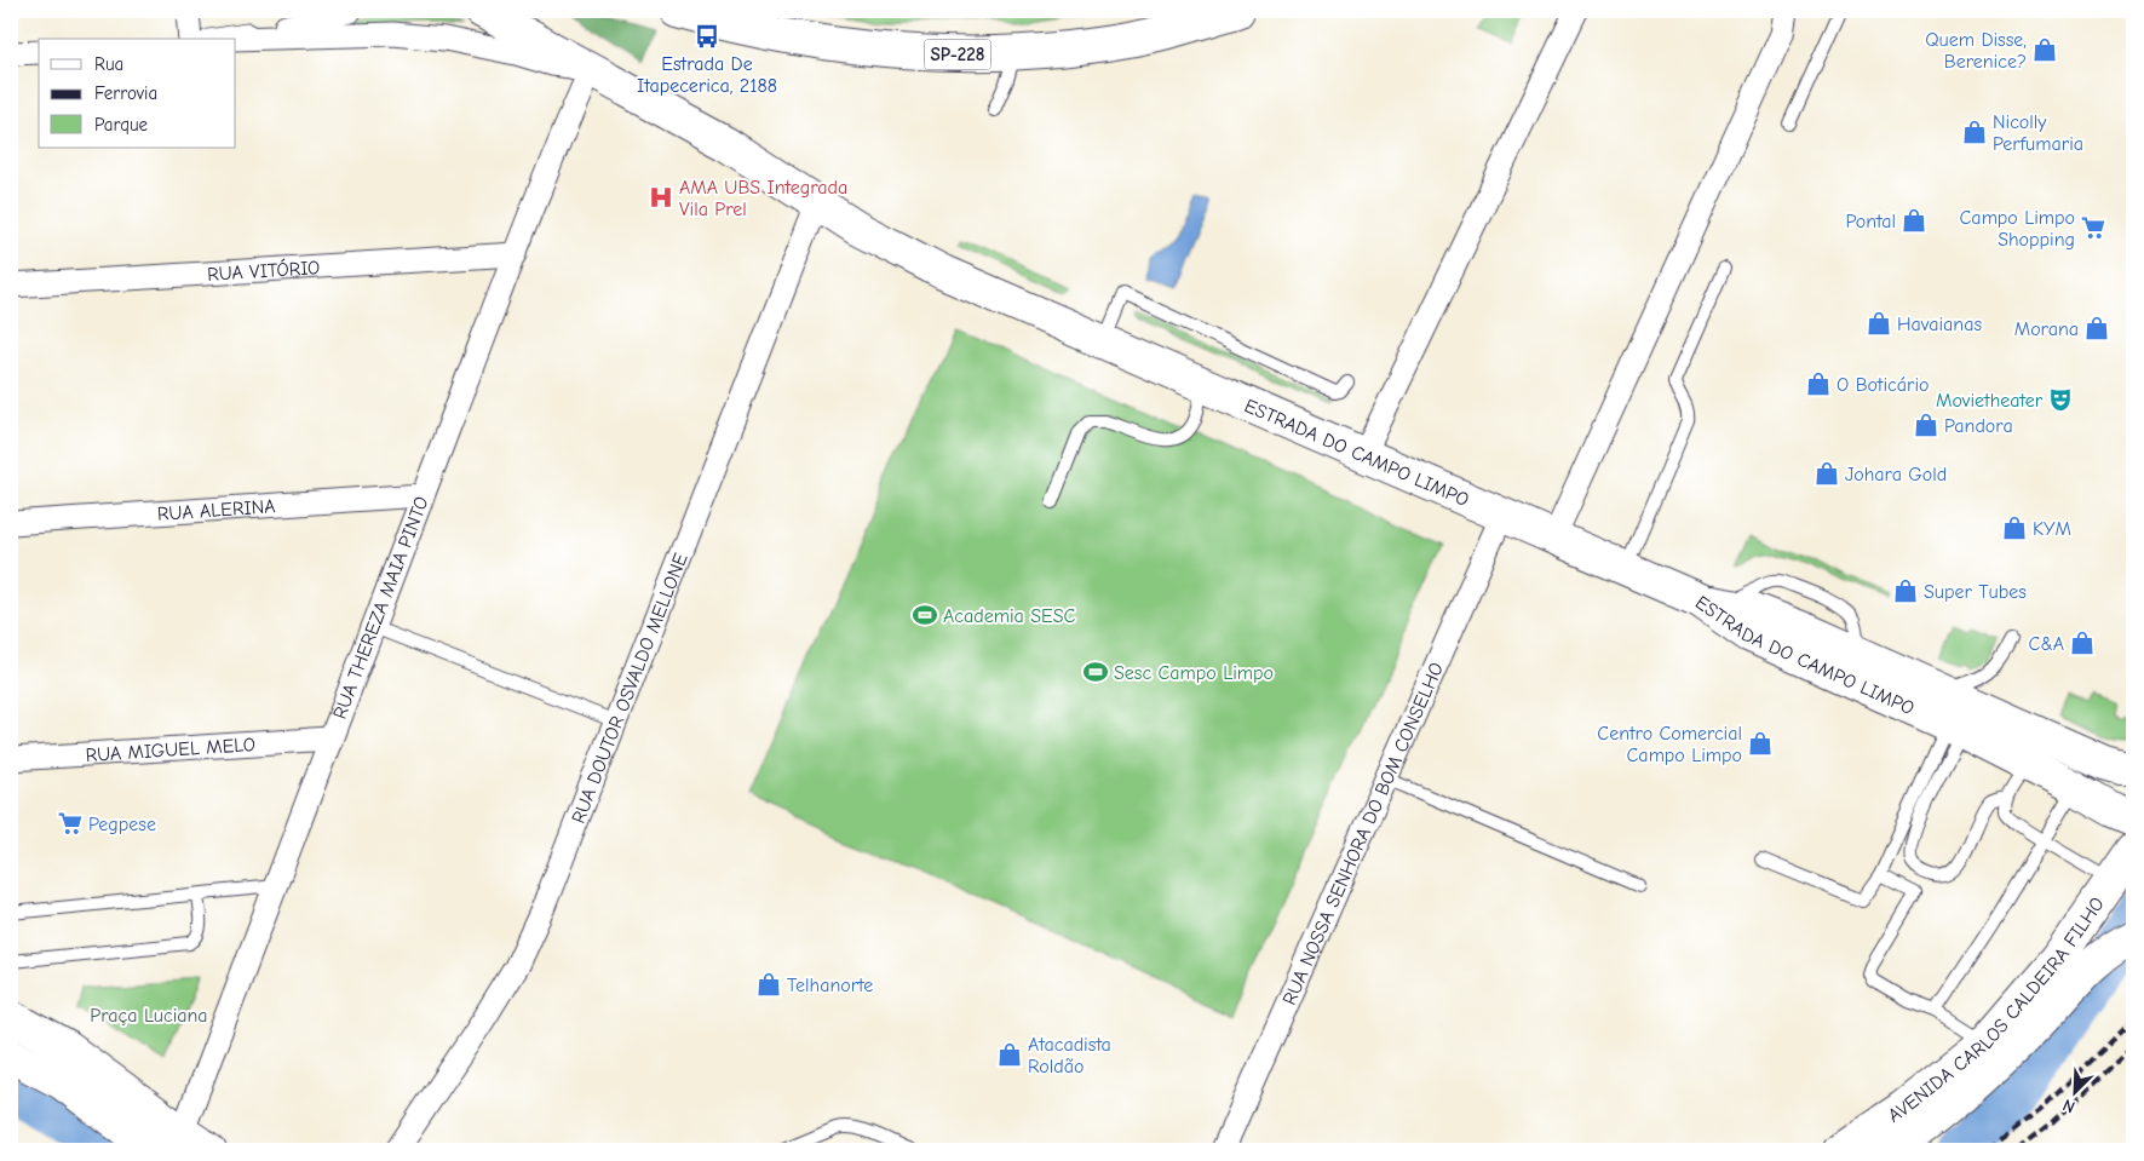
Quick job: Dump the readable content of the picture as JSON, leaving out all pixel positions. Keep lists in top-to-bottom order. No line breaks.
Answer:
{"streets":{"main road":["SP-228","ESTRADA DO CAMPO LIMPO","AVENIDA CARLOS CALDEIRA FILHO"],"street":["RUA VITÓRIO","RUA ALERINA","RUA THEREZA MAIA PINTO","RUA DOUTOR OSVALDO MELLONE","RUA MIGUEL MELO","RUA NOSSA SENHORA DO BOM CONSELHO"]},"crossings":[["RUA VITÓRIO","RUA THEREZA MAIA PINTO"],["ESTRADA DO CAMPO LIMPO","RUA THEREZA MAIA PINTO"],["ESTRADA DO CAMPO LIMPO","RUA DOUTOR OSVALDO MELLONE"],["ESTRADA DO CAMPO LIMPO","RUA NOSSA SENHORA DO BOM CONSELHO"],["RUA ALERINA","RUA THEREZA MAIA PINTO"],["RUA THEREZA MAIA PINTO","RUA MIGUEL MELO"]],"parks":["Praça Luciana"],"places":{"bus stop":["Estrada De Itapecerica, 2188"],"shop":["Quem Disse, Berenice?","Nicolly Perfumaria","Pontal","Havaianas","Morana","O Boticário","Pandora","Johara Gold","KYM","Super Tubes","C&A","Centro Comercial Campo Limpo","Telhanorte","Atacadista Roldão"],"hospital":["AMA UBS Integrada Vila Prel"],"supermarket":["Campo Limpo Shopping","Pegpese"],"theatre":["Movietheater"],"sports":["Academia SESC","Sesc Campo Limpo"]},"legend":["Rua","Ferrovia","Parque"],"north":"bottom left"}
